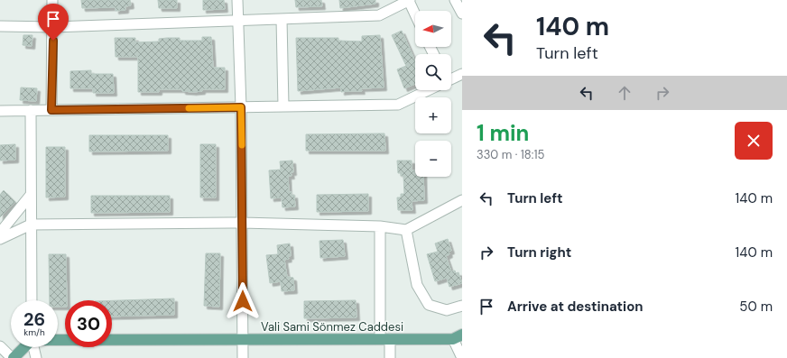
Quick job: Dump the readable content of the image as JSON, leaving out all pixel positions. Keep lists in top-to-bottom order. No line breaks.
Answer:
{"streets":{"main road":["Vali Sami Sönmez Caddesi"]},"north":"left","page":{"turn":["140 m","Turn left"],"map_buttons":["+","−"],"heading":["1 min","330 m · 18:15"],"list":[{"name":"Turn left","value":"140 m"},{"name":"Turn right","value":"140 m"},{"name":"Arrive at destination","value":"50 m"}],"speed":"26 km/h","limit":"30"}}
